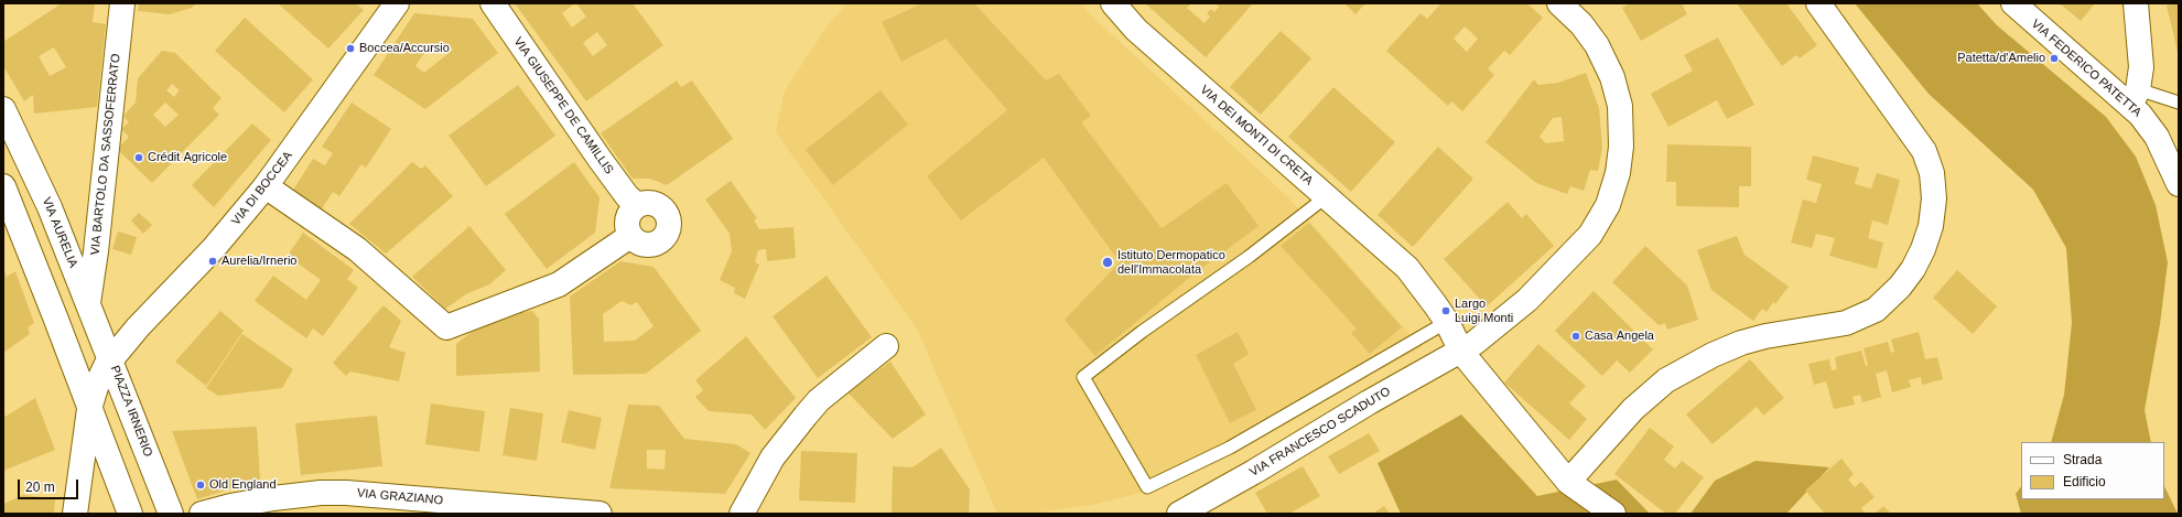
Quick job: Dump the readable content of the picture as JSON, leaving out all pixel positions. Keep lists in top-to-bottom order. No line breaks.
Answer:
{"streets":{"street":["VIA FEDERICO PATETTA","VIA GIUSEPPE DE CAMILLIS","VIA DEI MONTI DI CRETA","VIA BARTOLO DA SASSOFERRATO","VIA DI BOCCEA","VIA AURELIA","PIAZZA IRNERIO","VIA FRANCESCO SCADUTO","VIA GRAZIANO"]},"crossings":[["VIA BARTOLO DA SASSOFERRATO","VIA AURELIA"],["VIA DI BOCCEA","VIA AURELIA"],["VIA DI BOCCEA","PIAZZA IRNERIO"],["VIA AURELIA","PIAZZA IRNERIO"]],"places":["Boccea/Accursio","Patetta/d'Amelio","Crédit Agricole","Aurelia/Irnerio","Istituto Dermopatico dell'Immacolata","Largo Luigi Monti","Casa Angela","Old England"],"legend":["Strada","Edificio"],"scale_bar":"20 m"}
